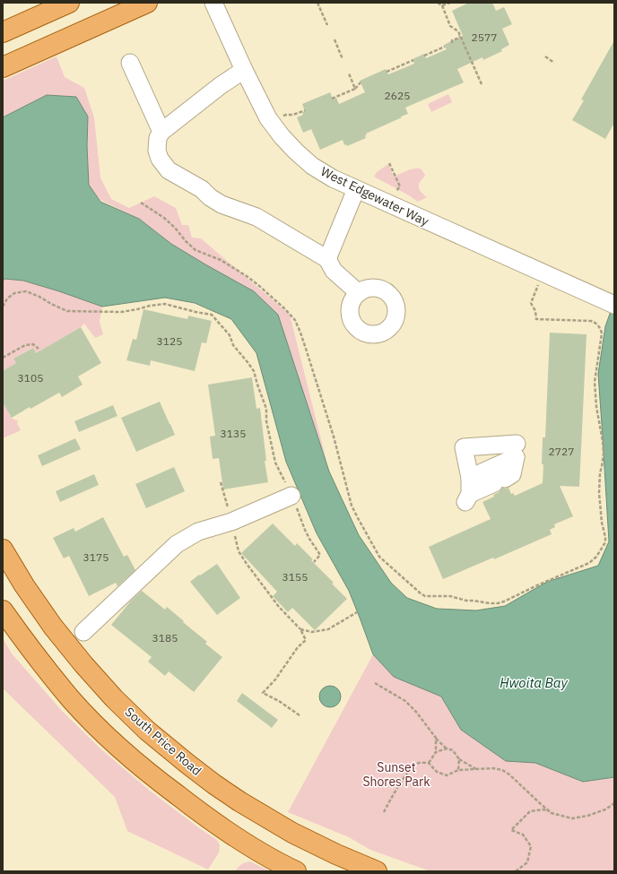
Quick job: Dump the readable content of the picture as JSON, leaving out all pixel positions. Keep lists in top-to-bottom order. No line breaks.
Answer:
{"streets":{"main road":["South Price Road"],"street":["West Edgewater Way"]},"water":["Hwoita Bay"],"parks":["Sunset Shores Park"],"house_numbers":["2577","2625","3125","3105","3135","2727","3175","3155","3185"]}
